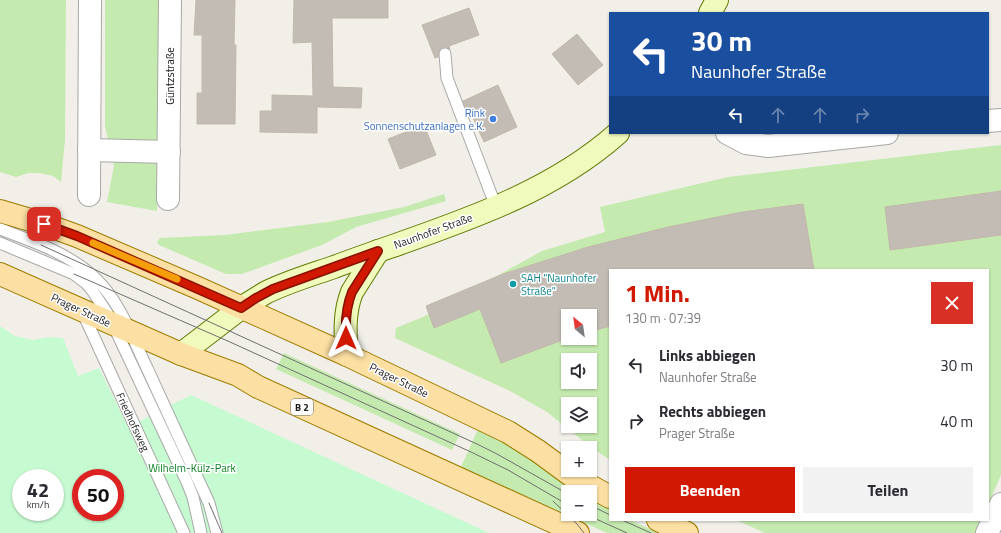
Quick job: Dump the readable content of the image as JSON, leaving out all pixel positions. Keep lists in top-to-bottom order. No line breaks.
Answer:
{"streets":{"main road":["Naunhofer Straße","Prager Straße","B 2"],"street":["Güntzstraße"],"lane":["Friedhofsweg"]},"crossings":[["Naunhofer Straße","Prager Straße"],["Prager Straße","Friedhofsweg"]],"parks":["Wilhelm-Külz-Park"],"places":["Rink Sonnenschutzanlagen e.K.","SAH \"Naunhofer Straße\""],"north":"top left","page":{"turn":["30 m","Naunhofer Straße"],"heading":["1 Min.","130 m · 07:39"],"map_buttons":["+","−"],"list":[{"name":"Links abbiegen","note":"Naunhofer Straße","value":"30 m"},{"name":"Rechts abbiegen","note":"Prager Straße","value":"40 m"}],"buttons":["Beenden","Teilen"],"speed":"42 km/h","limit":"50"}}
